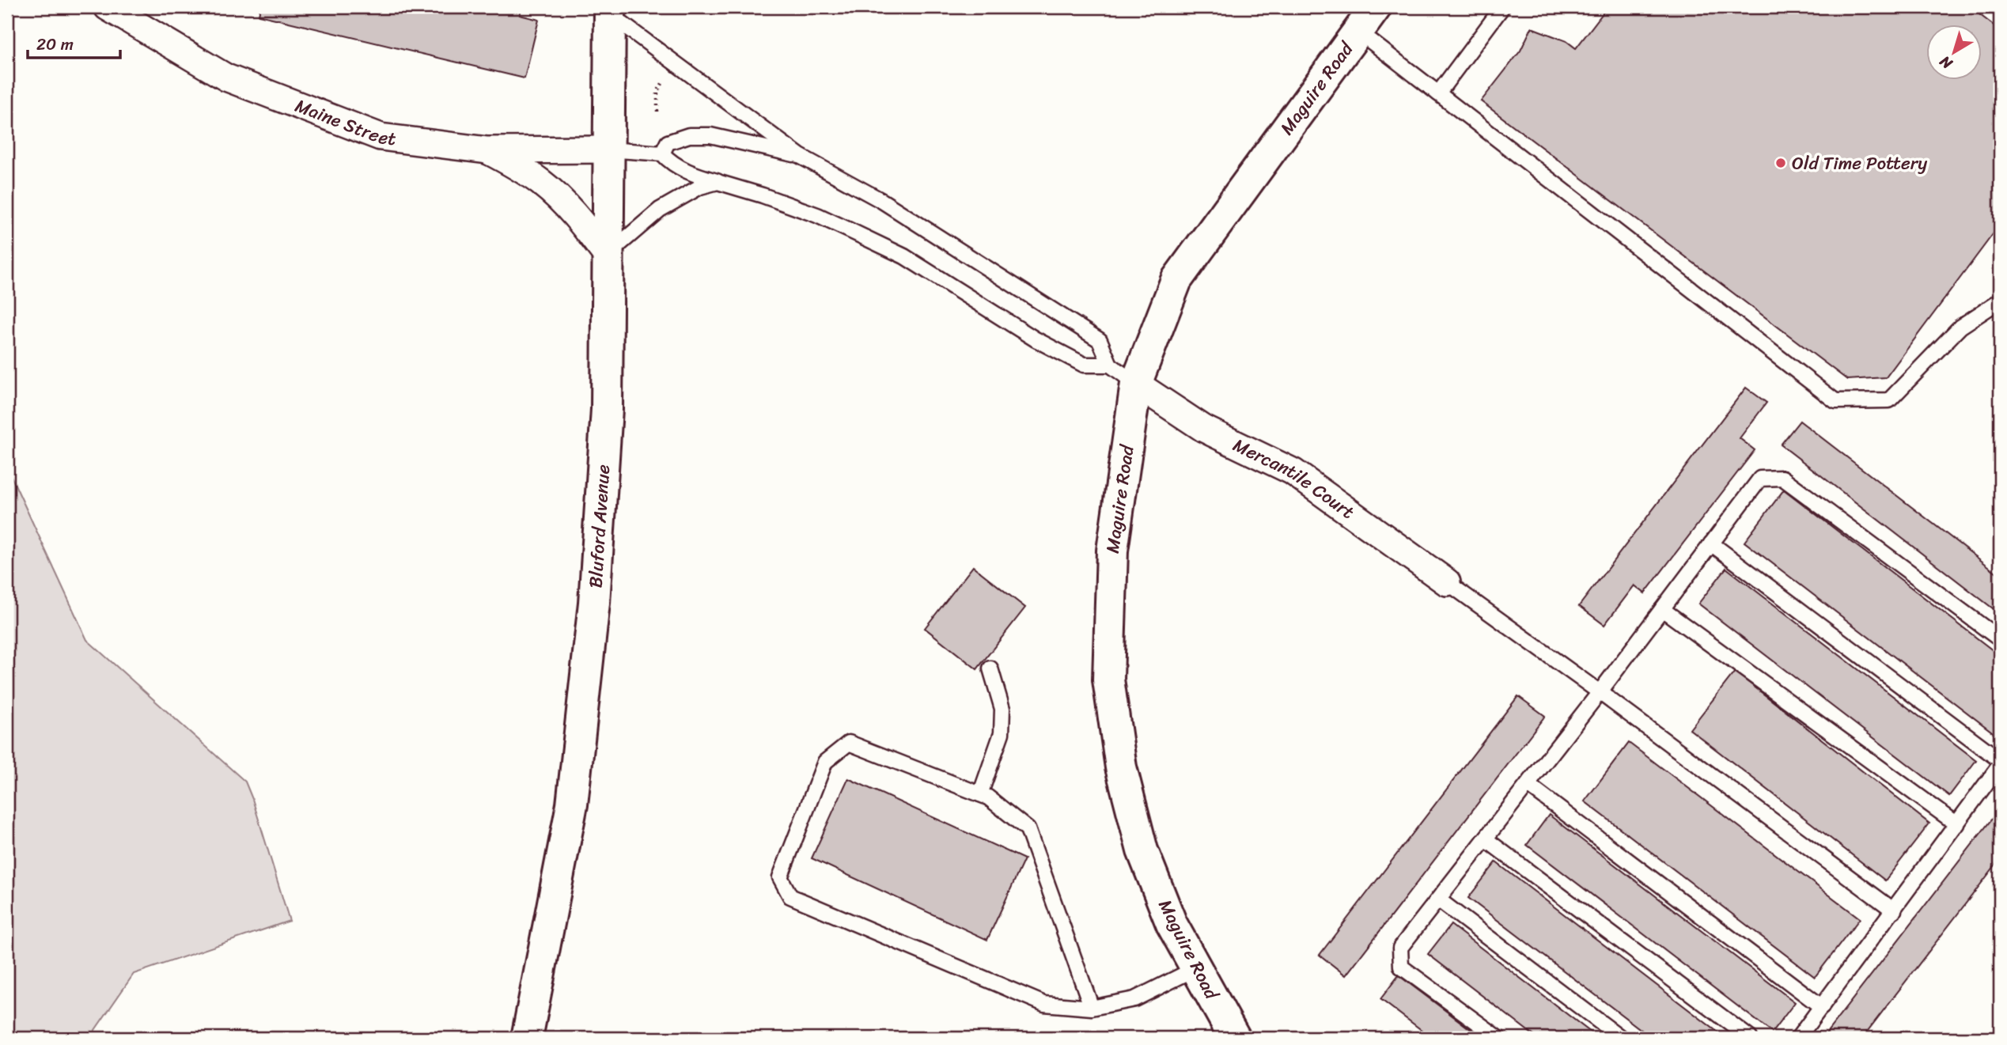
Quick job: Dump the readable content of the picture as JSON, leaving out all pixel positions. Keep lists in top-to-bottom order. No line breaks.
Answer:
{"streets":{"main road":["Maguire Road","Bluford Avenue"],"street":["Maine Street","Mercantile Court"]},"crossings":[["Maguire Road","Mercantile Court"],["Maine Street","Bluford Avenue"]],"places":["Old Time Pottery"],"scale_bar":"20 m","north":"bottom left"}
